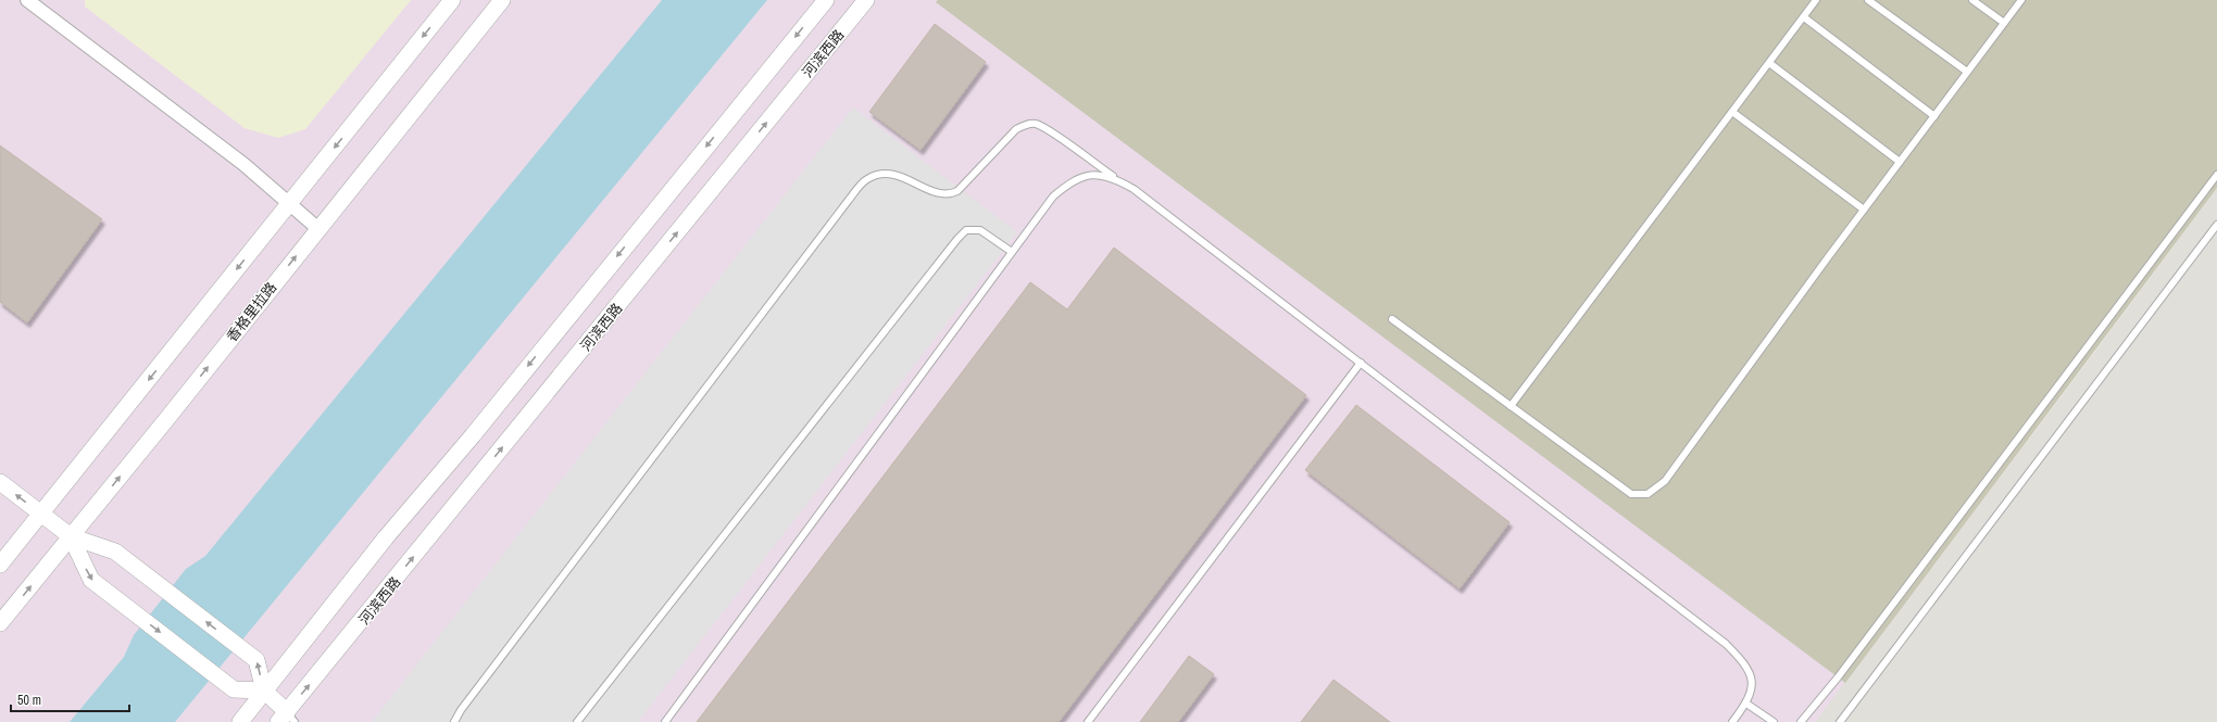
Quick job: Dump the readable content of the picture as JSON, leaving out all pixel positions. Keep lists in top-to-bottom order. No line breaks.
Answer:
{"streets":{"street":["河滨西路","香格里拉路"]},"scale_bar":"50 m"}
